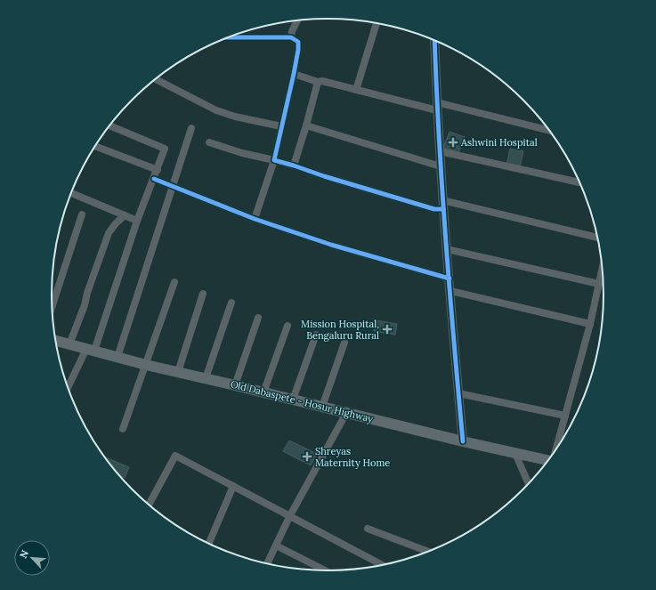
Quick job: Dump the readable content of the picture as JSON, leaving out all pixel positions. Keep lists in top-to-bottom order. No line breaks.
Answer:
{"streets":{"main road":["Old Dabaspete - Hosur Highway"]},"places":{"health":["Ashwini Hospital","Mission Hospital, Bengaluru Rural","Shreyas Maternity Home"]},"north":"top left"}
